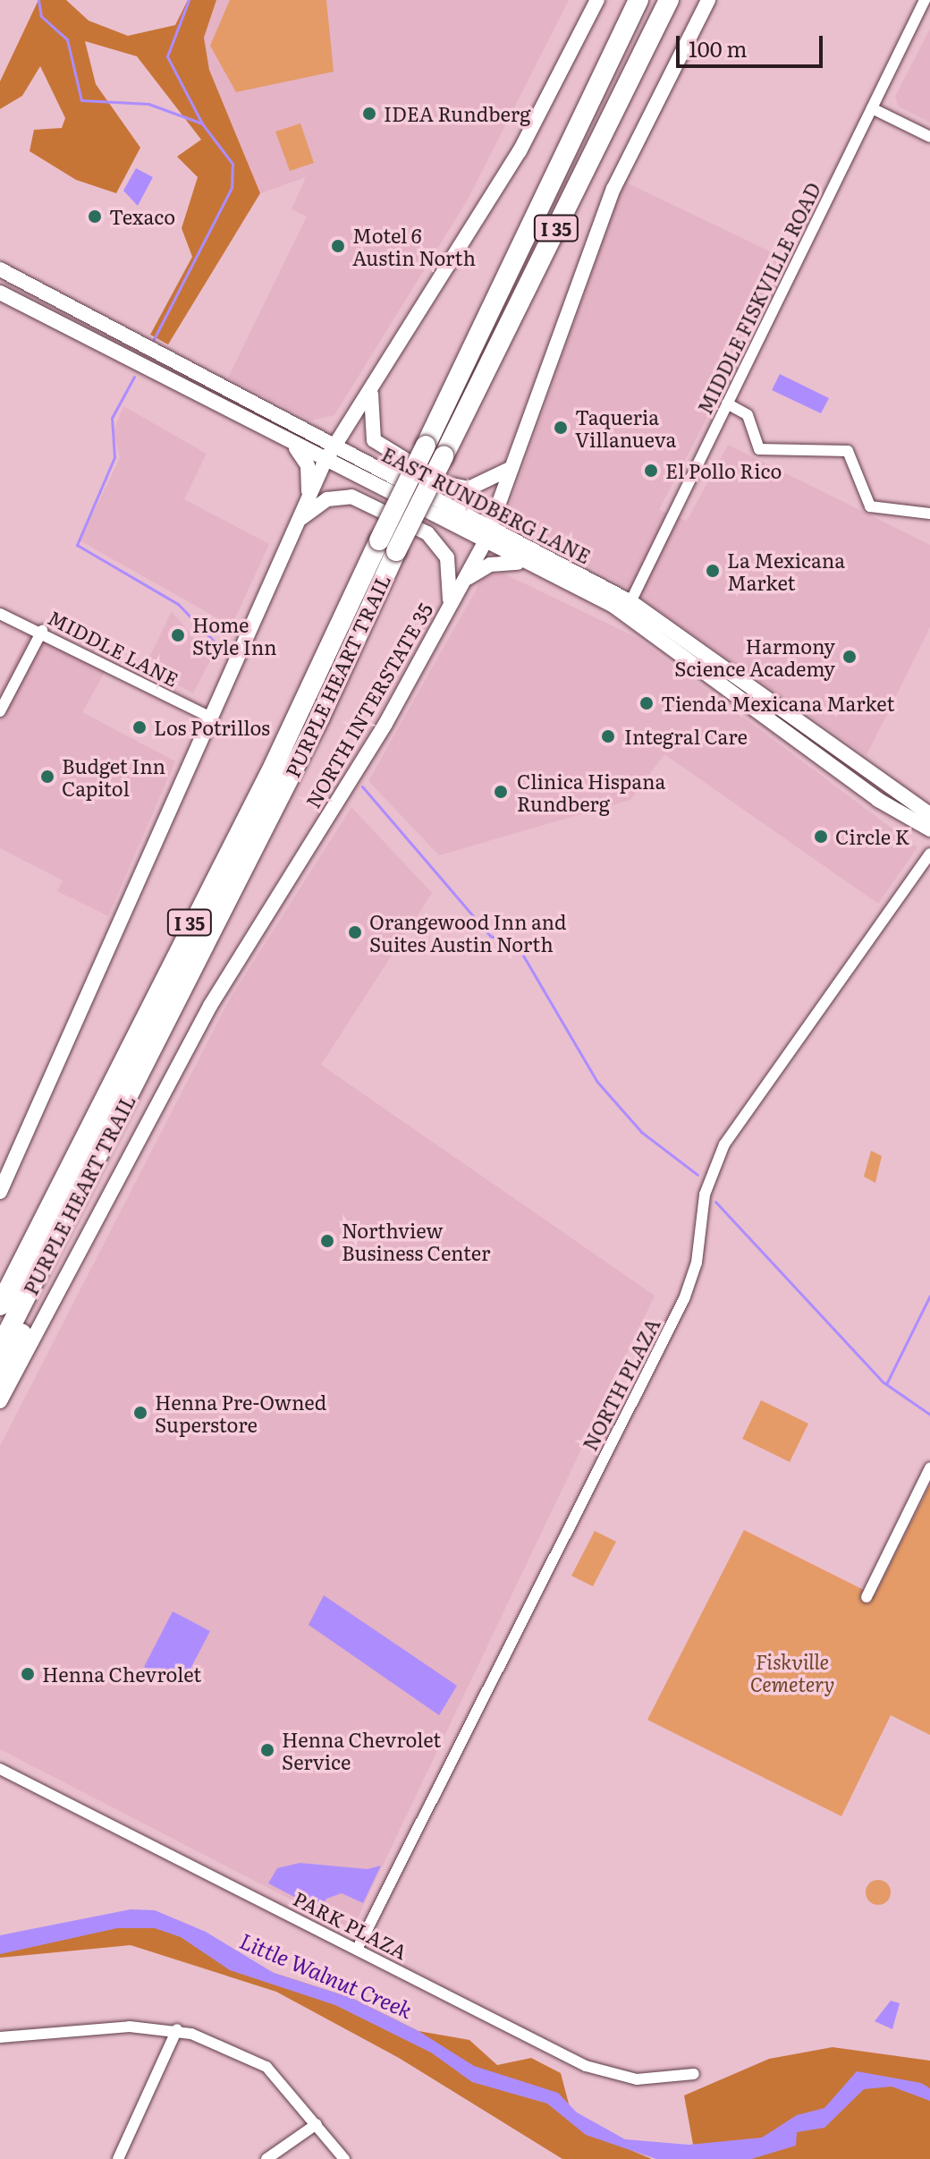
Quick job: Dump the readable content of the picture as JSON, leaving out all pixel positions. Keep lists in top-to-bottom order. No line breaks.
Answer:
{"streets":{"highway":["I 35","PURPLE HEART TRAIL"],"main road":["EAST RUNDBERG LANE","NORTH INTERSTATE 35"],"street":["MIDDLE FISKVILLE ROAD","MIDDLE LANE","NORTH PLAZA","PARK PLAZA"]},"crossings":[["MIDDLE FISKVILLE ROAD","EAST RUNDBERG LANE"],["EAST RUNDBERG LANE","NORTH INTERSTATE 35"],["NORTH PLAZA","PARK PLAZA"]],"water":["Little Walnut Creek"],"parks":["Fiskville Cemetery"],"places":["IDEA Rundberg","Texaco","Motel 6 Austin North","Taqueria Villanueva","El Pollo Rico","La Mexicana Market","Home Style Inn","Harmony Science Academy","Tienda Mexicana Market","Los Potrillos","Integral Care","Budget Inn Capitol","Clinica Hispana Rundberg","Circle K","Orangewood Inn and Suites Austin North","Northview Business Center","Henna Pre-Owned Superstore","Henna Chevrolet","Henna Chevrolet Service"],"scale_bar":"100 m"}
